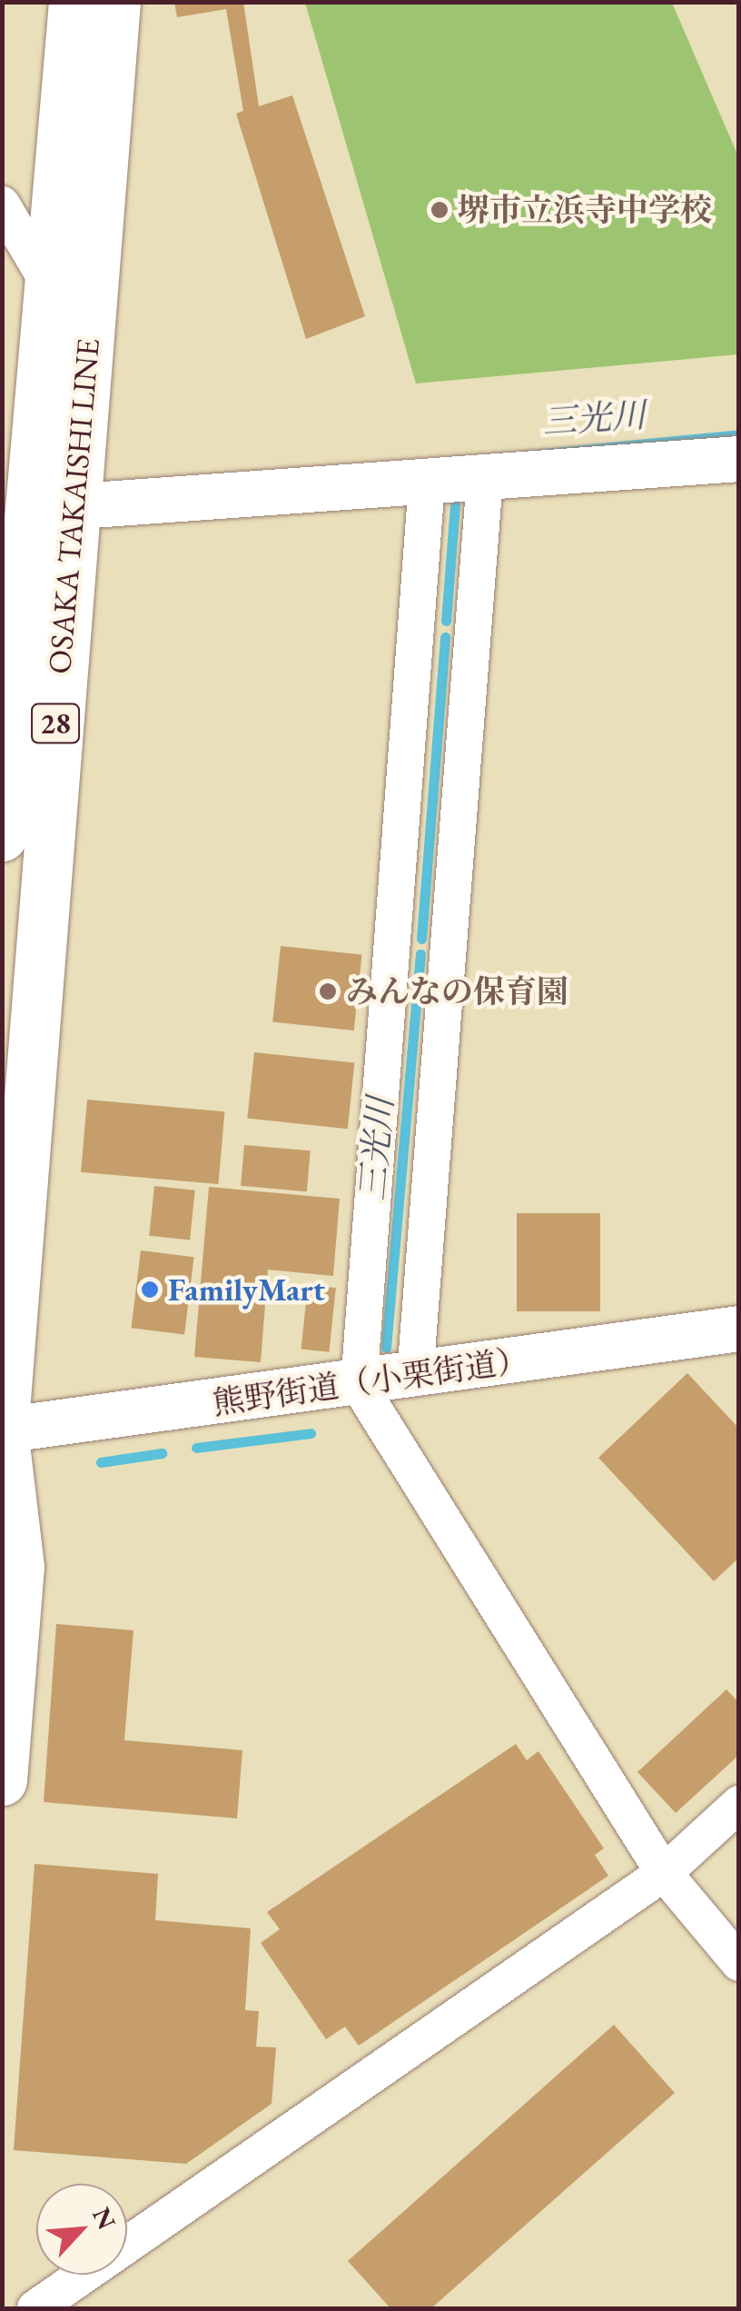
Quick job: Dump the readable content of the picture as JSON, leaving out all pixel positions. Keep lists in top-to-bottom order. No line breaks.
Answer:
{"streets":{"main road":["OSAKA TAKAISHI LINE","28"],"street":["熊野街道（小栗街道）"]},"crossings":[["OSAKA TAKAISHI LINE","熊野街道（小栗街道）"]],"water":["三光川"],"places":["堺市立浜寺中学校","みんなの保育園","FamilyMart"],"north":"top right"}
